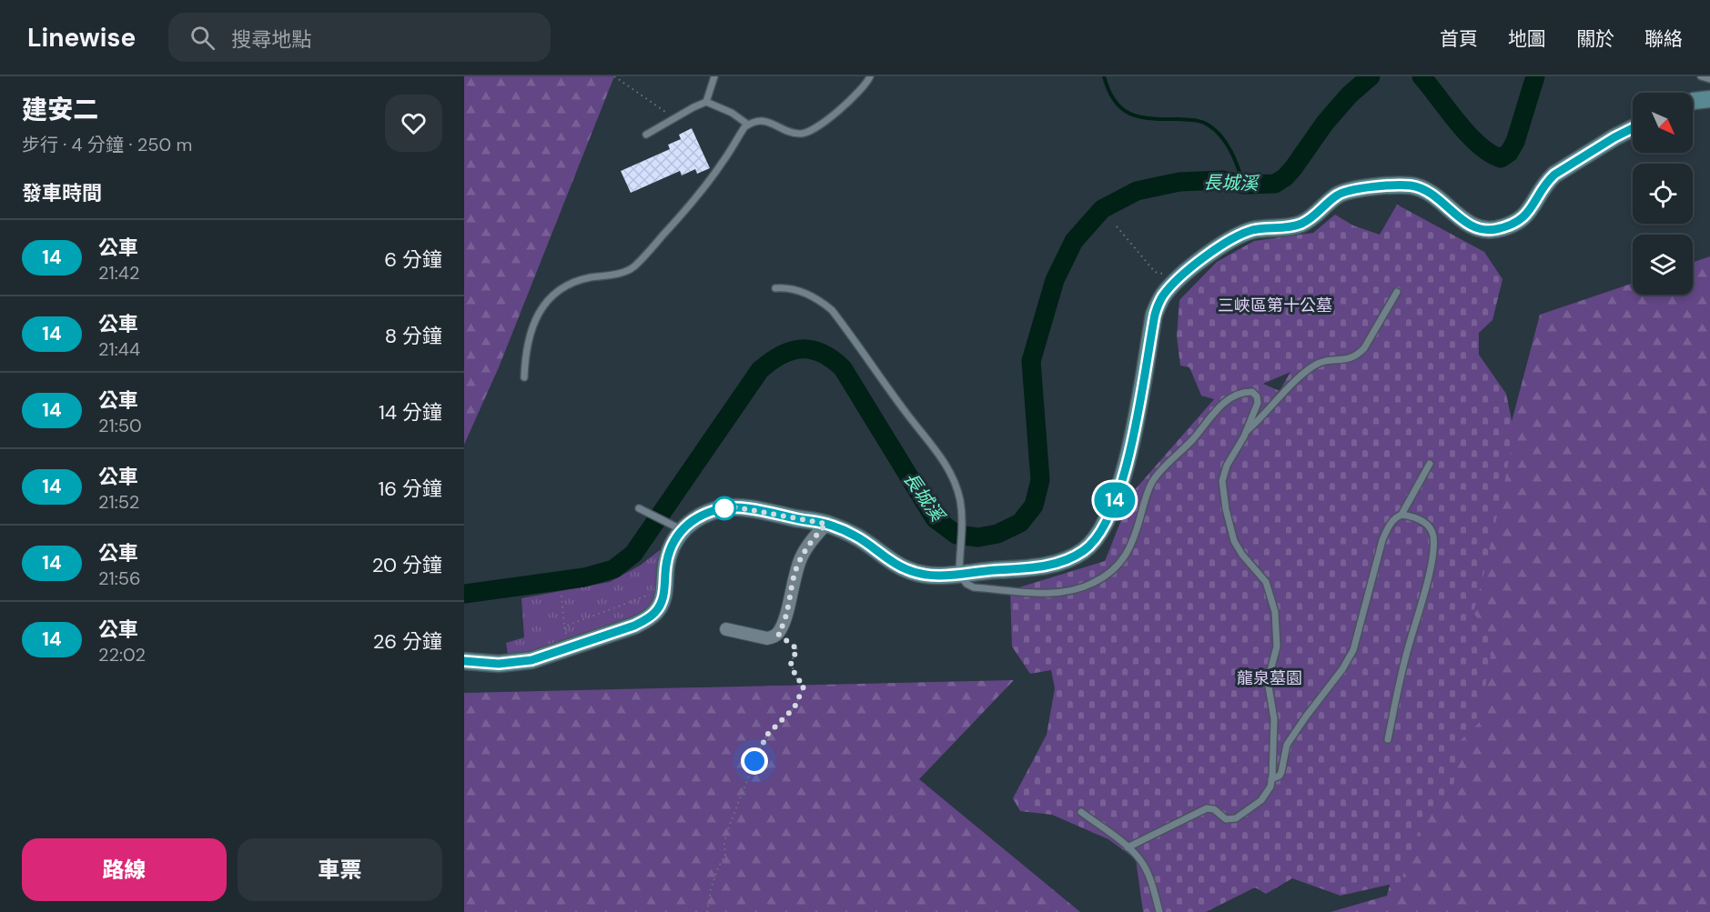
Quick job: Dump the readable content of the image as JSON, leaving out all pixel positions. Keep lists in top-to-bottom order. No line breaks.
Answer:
{"water":["長城溪"],"parks":["三峽區第十公墓","龍泉墓園"],"lines":["bus line 14"],"north":"bottom right","page":{"header":"Linewise","search":"搜尋地點","nav":["首頁","地圖","關於","聯絡"],"heading":[["建安二","步行 · 4 分鐘 · 250 m"],"發車時間"],"on_map":"14","list":[{"mark":"14","name":"公車","note":"21:42","value":"6 分鐘"},{"mark":"14","name":"公車","note":"21:44","value":"8 分鐘"},{"mark":"14","name":"公車","note":"21:50","value":"14 分鐘"},{"mark":"14","name":"公車","note":"21:52","value":"16 分鐘"},{"mark":"14","name":"公車","note":"21:56","value":"20 分鐘"},{"mark":"14","name":"公車","note":"22:02","value":"26 分鐘"}],"buttons":["路線","車票"]}}
